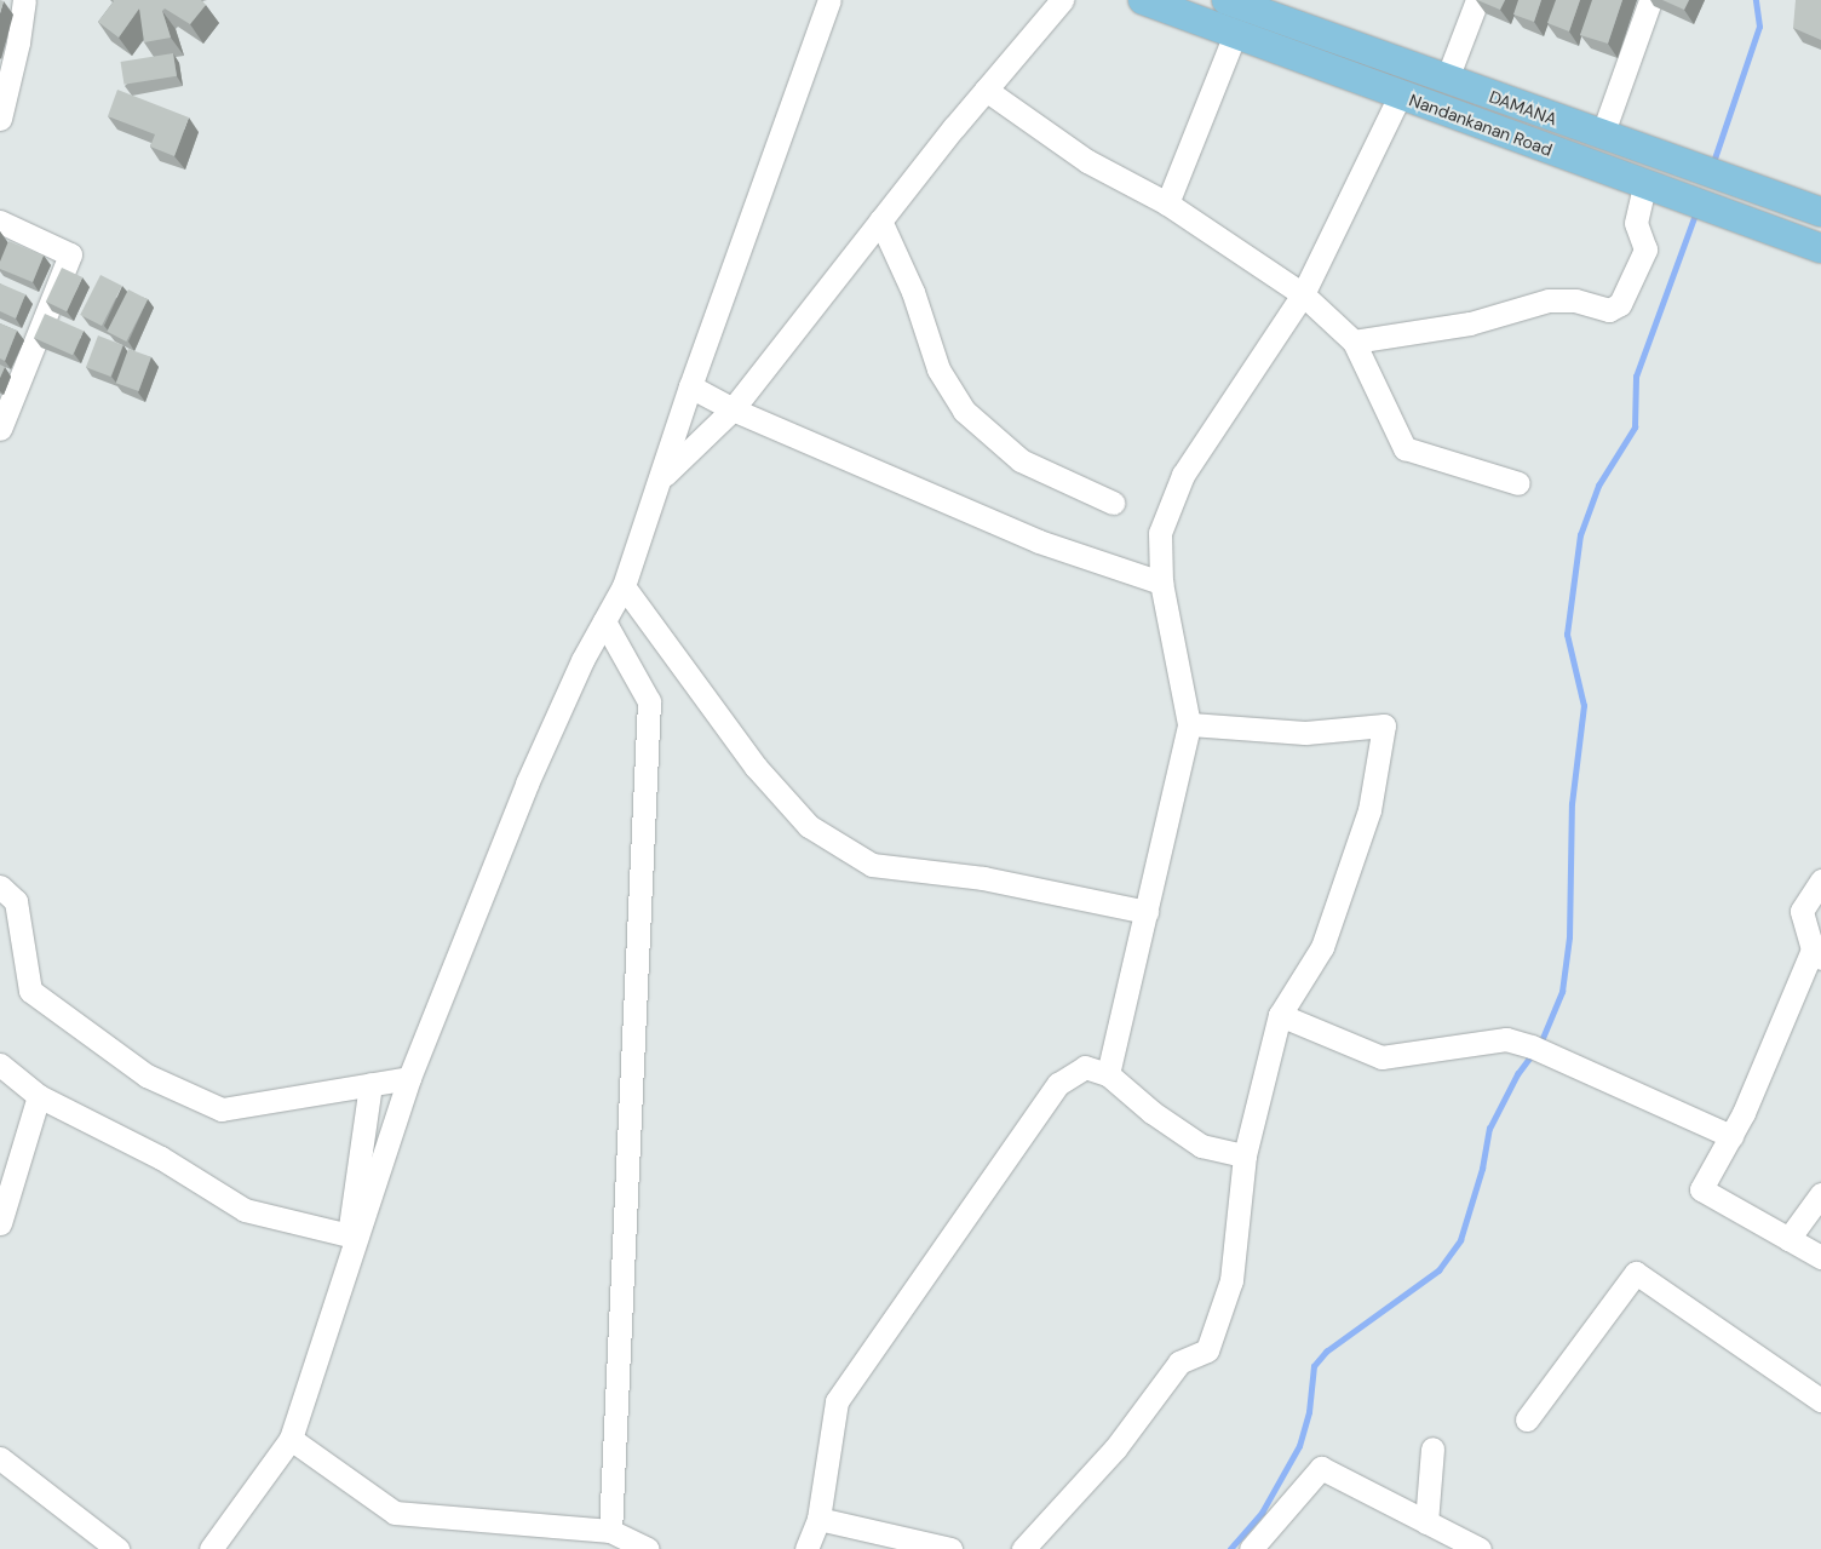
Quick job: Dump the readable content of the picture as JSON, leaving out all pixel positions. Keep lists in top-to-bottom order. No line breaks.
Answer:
{"streets":{"main road":["DAMANA","Nandankanan Road"]}}
